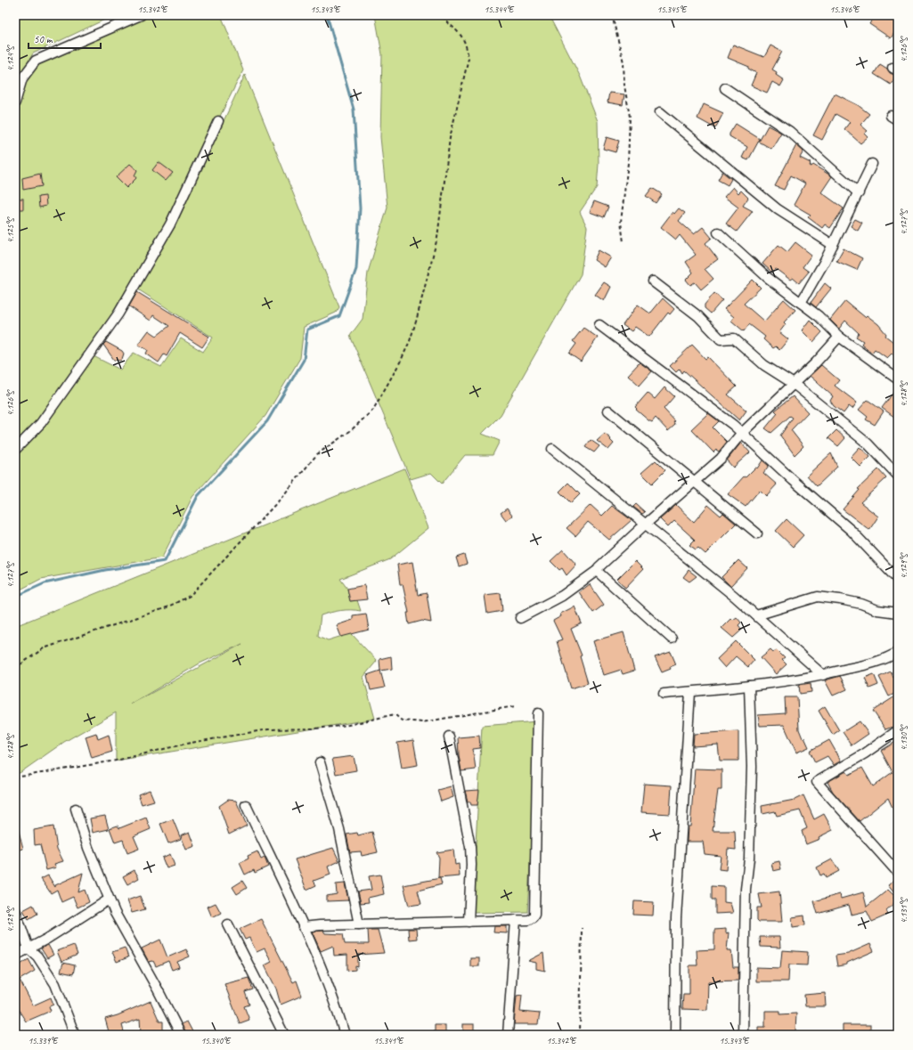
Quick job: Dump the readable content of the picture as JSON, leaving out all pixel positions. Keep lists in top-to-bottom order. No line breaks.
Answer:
{"scale_bar":"50 m","coordinates":["15.342°E","15.343°E","15.344°E","15.345°E","15.346°E","4.126°S","4.124°S","4.127°S","4.125°S","4.128°S","4.129°S","4.130°S","4.131°S","15.339°E","15.340°E","15.341°E"]}
